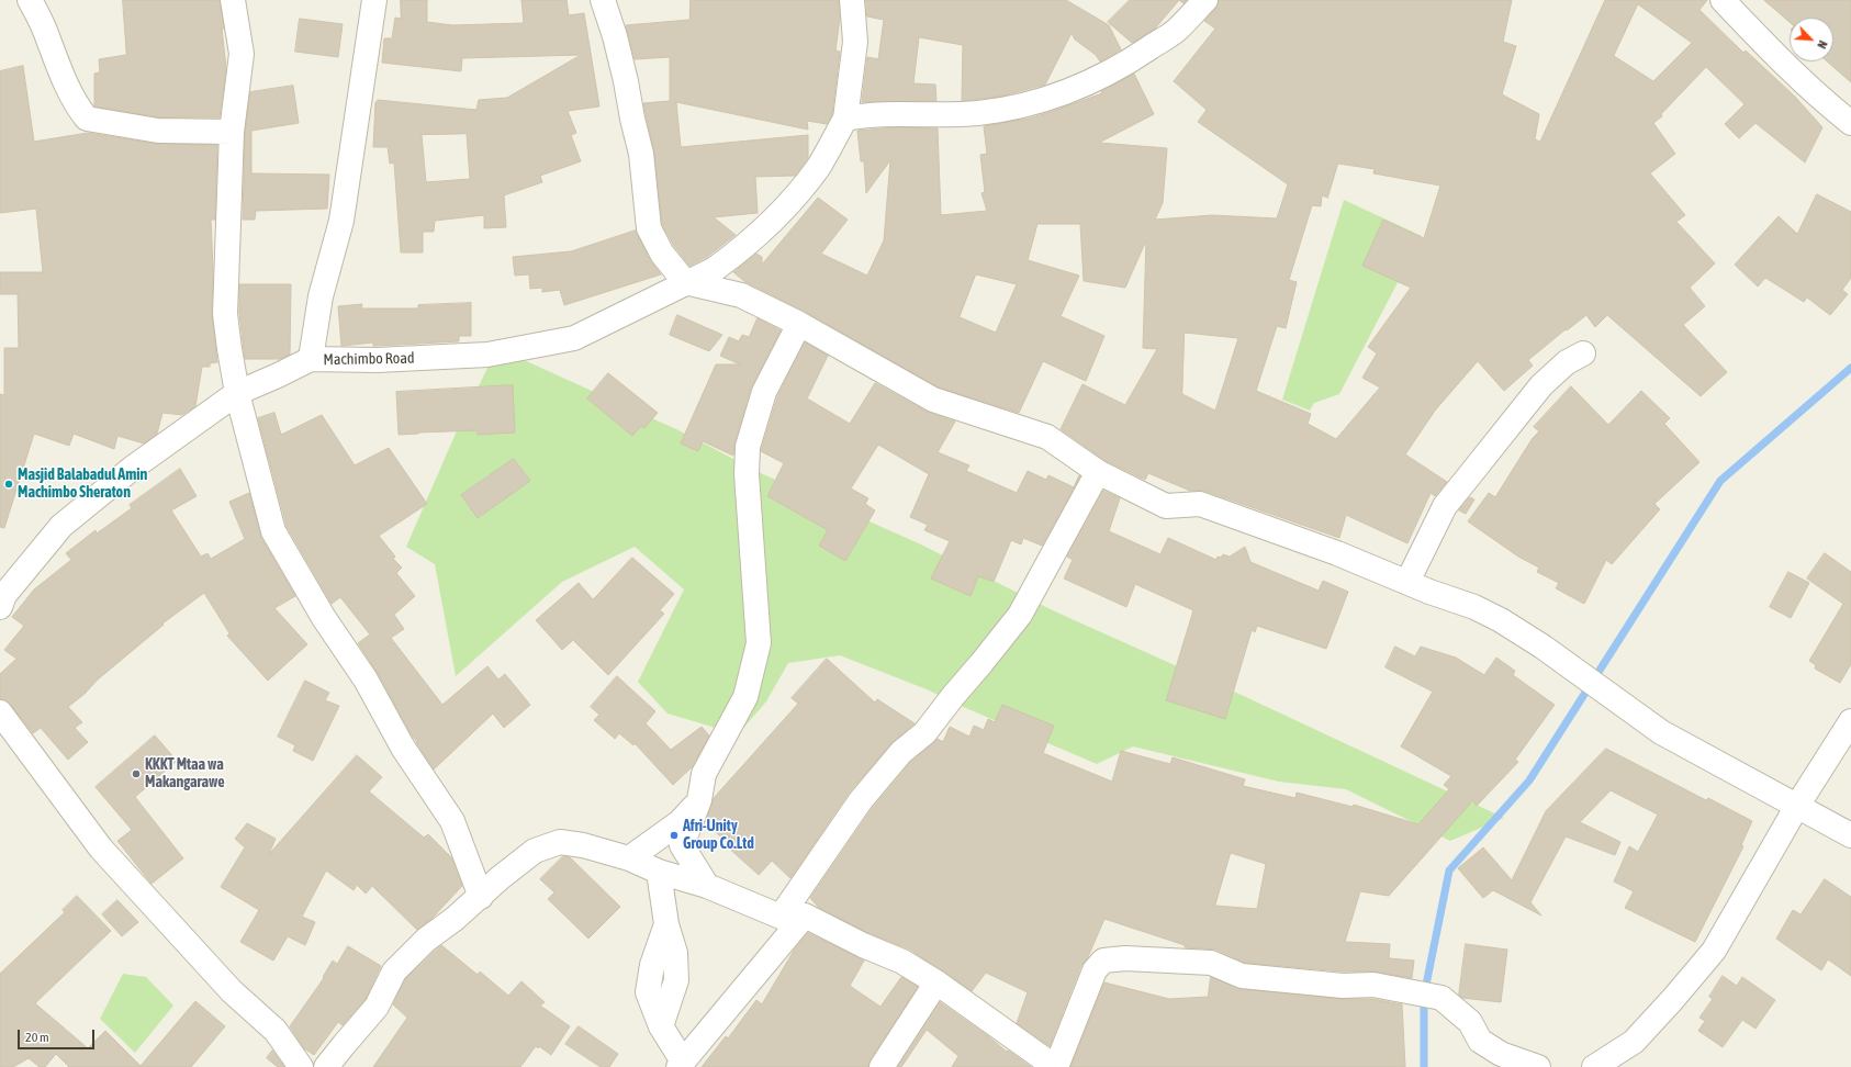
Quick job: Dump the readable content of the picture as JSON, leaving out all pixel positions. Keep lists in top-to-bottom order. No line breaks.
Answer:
{"streets":{"street":["Machimbo Road"]},"places":["Masjid Balabadul Amin Machimbo Sheraton","KKKT Mtaa wa Makangarawe","Afri-Unity Group Co.Ltd"],"scale_bar":"20 m","north":"bottom right"}
